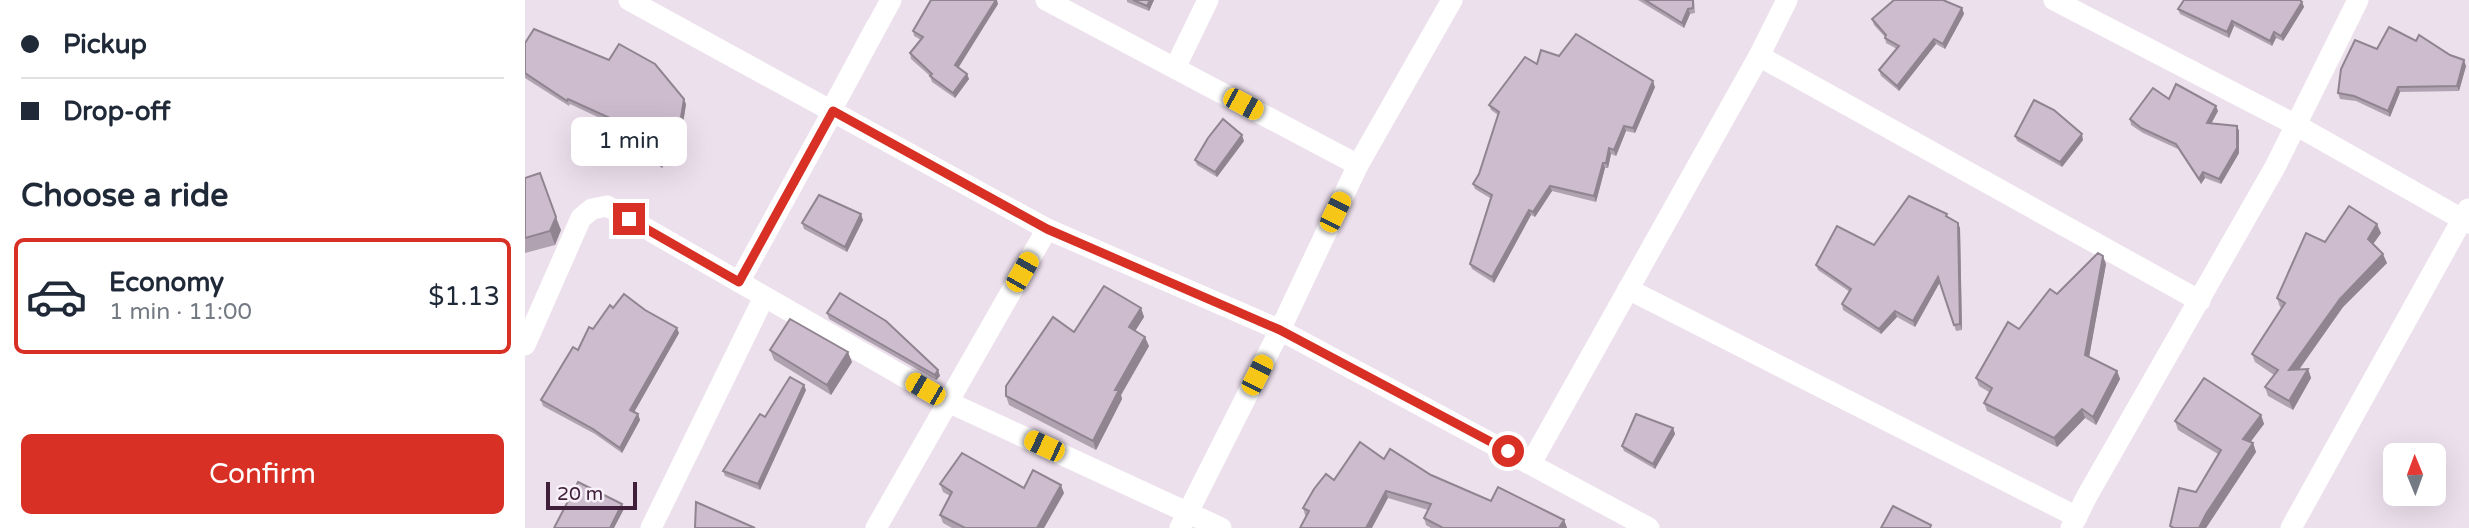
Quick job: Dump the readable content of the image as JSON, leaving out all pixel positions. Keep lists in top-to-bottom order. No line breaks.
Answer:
{"scale_bar":"20 m","north":"top","page":{"banner":["Pickup","Drop-off"],"bubble":"1 min","heading":"Choose a ride","list":[{"name":"Economy","note":"1 min · 11:00","value":"$1.13"}],"buttons":"Confirm","scale":"20 m"}}
